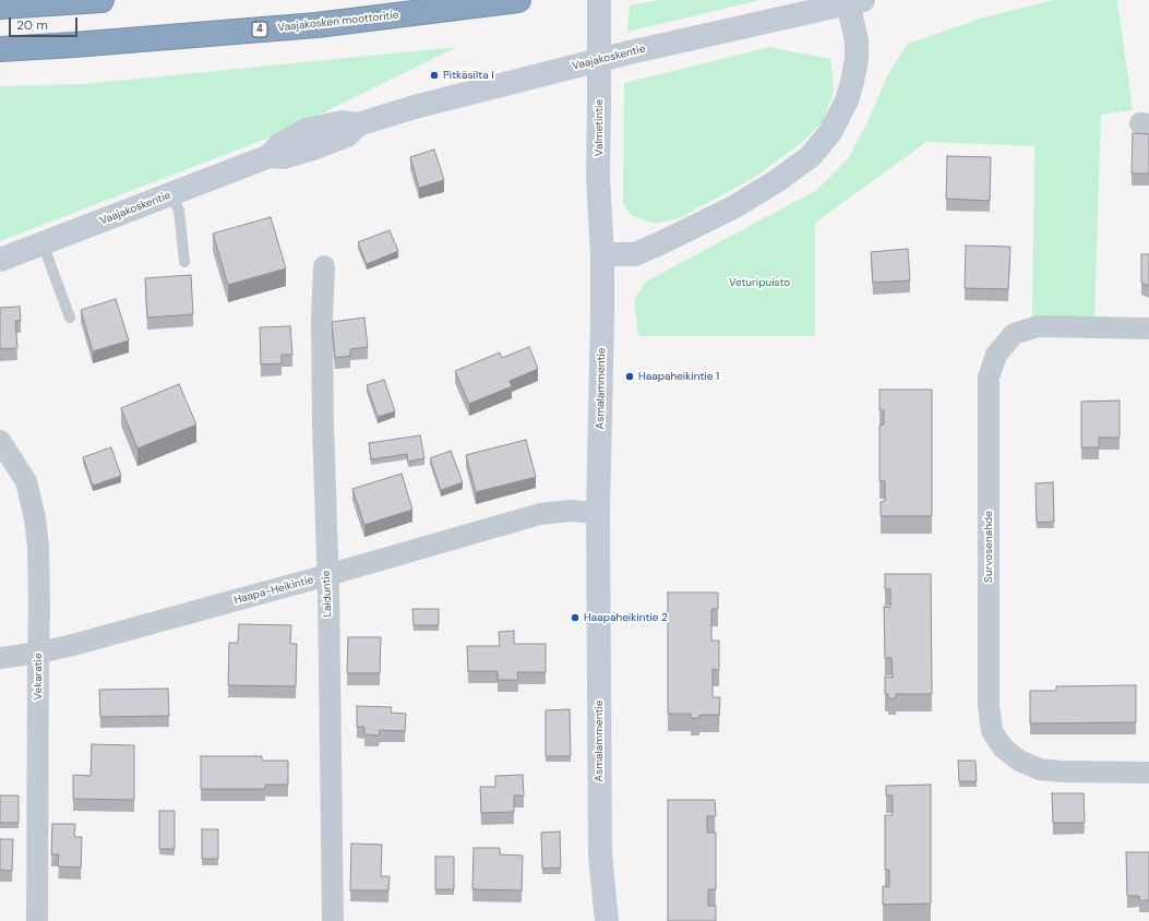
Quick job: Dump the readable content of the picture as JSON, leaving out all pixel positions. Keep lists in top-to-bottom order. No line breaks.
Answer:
{"streets":{"highway":["Vaajakosken moottoritie","4"],"street":["Vaajakoskentie","Valmetintie","Asmalammentie","Survosenahde","Haapa-Heikintie","Laiduntie","Vekaratie"]},"crossings":[["Valmetintie","Asmalammentie"],["Asmalammentie","Haapa-Heikintie"],["Haapa-Heikintie","Laiduntie"],["Haapa-Heikintie","Vekaratie"]],"parks":["Veturipuisto"],"places":["Pitkäsilta I","Haapaheikintie 1","Haapaheikintie 2"],"scale_bar":"20 m"}
